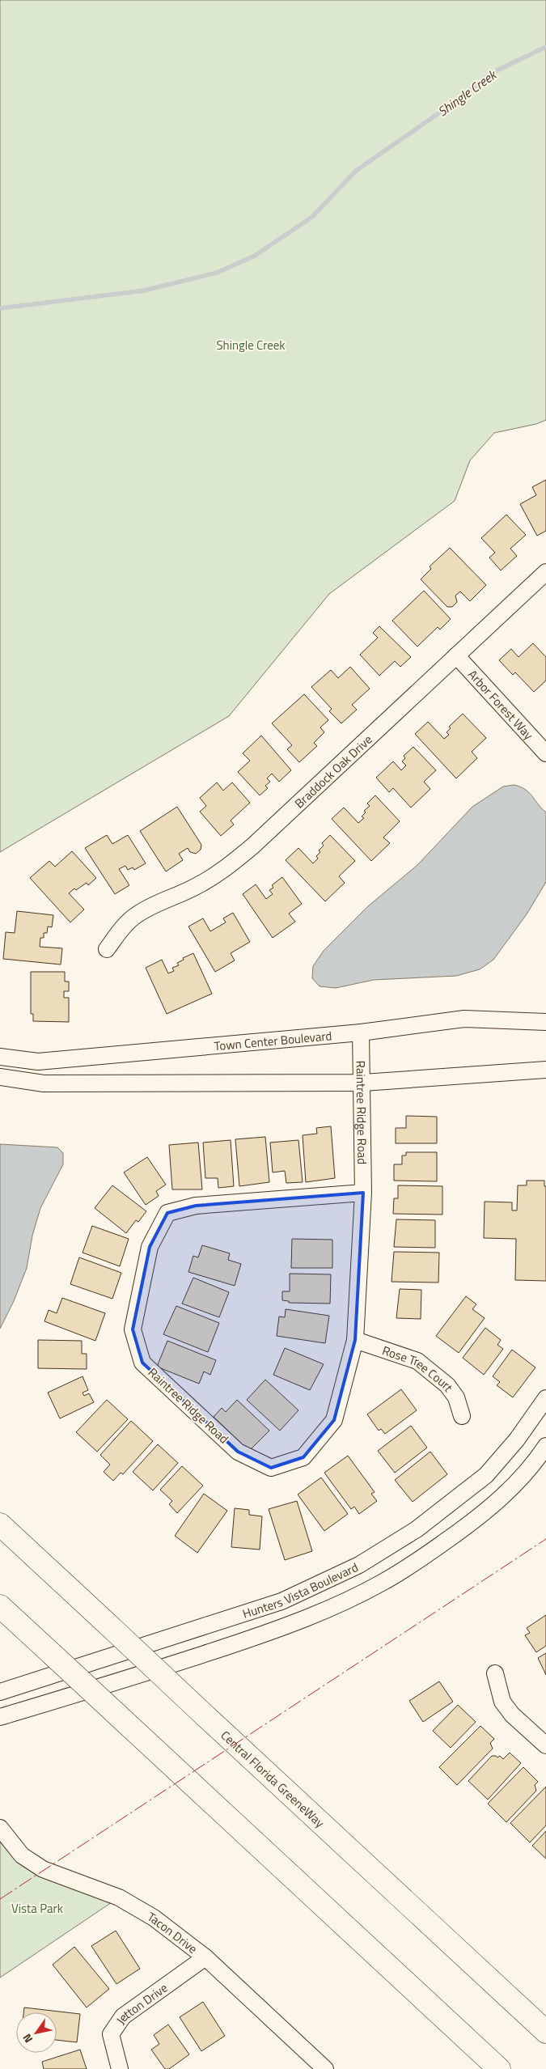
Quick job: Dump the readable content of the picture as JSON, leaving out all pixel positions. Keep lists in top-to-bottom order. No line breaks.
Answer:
{"streets":{"highway":["Central Florida GreeneWay"],"street":["Arbor Forest Way","Braddock Oak Drive","Town Center Boulevard","Raintree Ridge Road","Rose Tree Court","Hunters Vista Boulevard","Tacon Drive","Jetton Drive"]},"crossings":[["Arbor Forest Way","Braddock Oak Drive"],["Town Center Boulevard","Raintree Ridge Road"],["Raintree Ridge Road","Rose Tree Court"],["Tacon Drive","Jetton Drive"]],"water":["Shingle Creek"],"parks":["Shingle Creek","Vista Park"],"north":"bottom left"}
